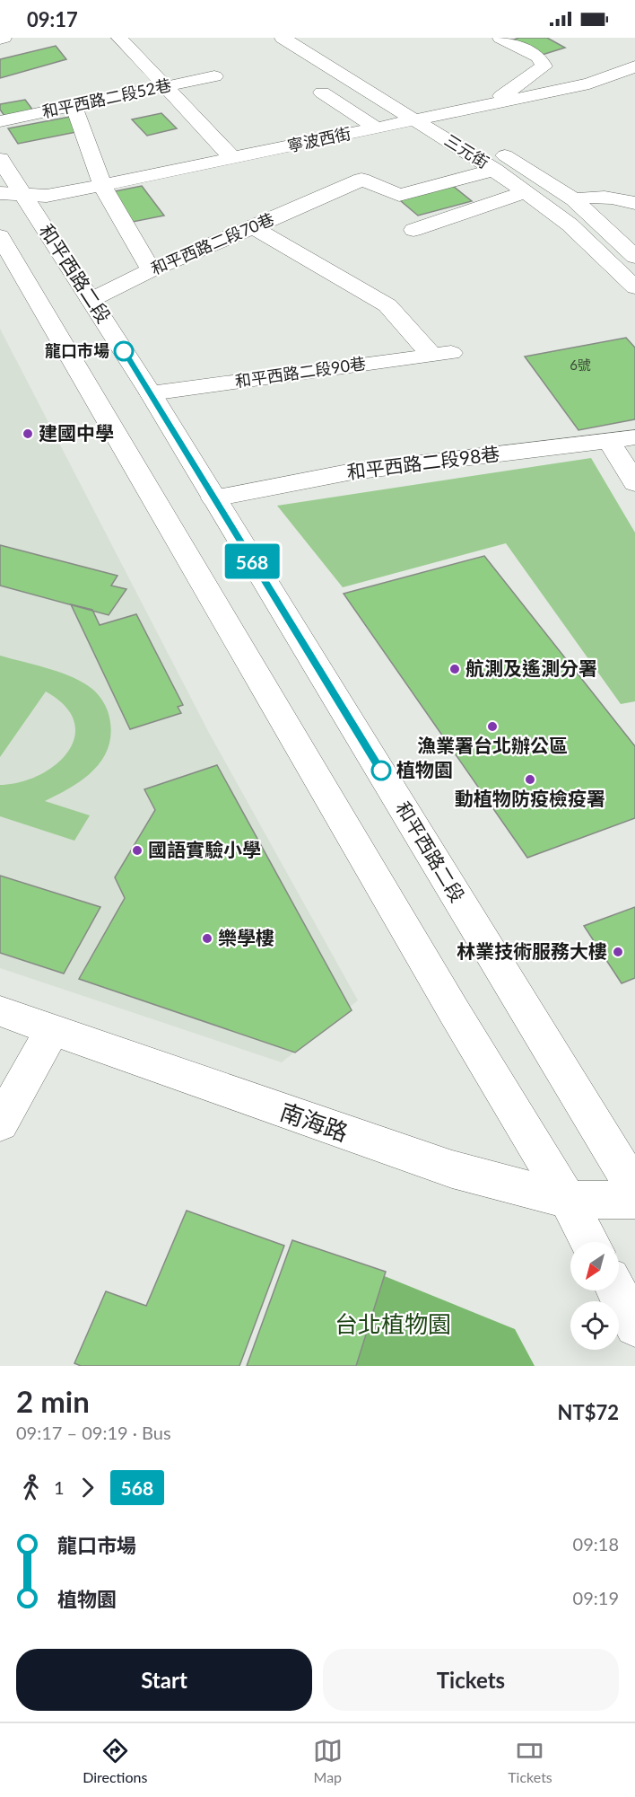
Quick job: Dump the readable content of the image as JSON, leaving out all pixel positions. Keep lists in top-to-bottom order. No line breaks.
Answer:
{"streets":{"street":["和平西路二段52巷","寧波西街","三元街","和平西路二段70巷","和平西路二段","和平西路二段90巷","和平西路二段98巷","南海路"]},"crossings":[["寧波西街","三元街"],["寧波西街","和平西路二段"],["三元街","和平西路二段70巷"],["和平西路二段70巷","和平西路二段"],["和平西路二段70巷","和平西路二段90巷"],["和平西路二段","和平西路二段90巷"],["和平西路二段","和平西路二段98巷"]],"parks":["台北植物園"],"places":["龍口市場","建國中學","航測及遙測分署","漁業署台北辦公區","植物園","動植物防疫檢疫署","國語實驗小學","樂學樓","林業技術服務大樓"],"lines":["bus line 568"],"house_numbers":["6號"],"north":"bottom left","page":{"status":"09:17","on_map":"568","heading":["2 min","09:17 – 09:19 · Bus","NT$72"],"legs":["1","568"],"list":[{"name":"龍口市場","value":"09:18"},{"name":"植物園","value":"09:19"}],"buttons":["Start","Tickets"],"tabs":["Directions","Map","Tickets"]}}
